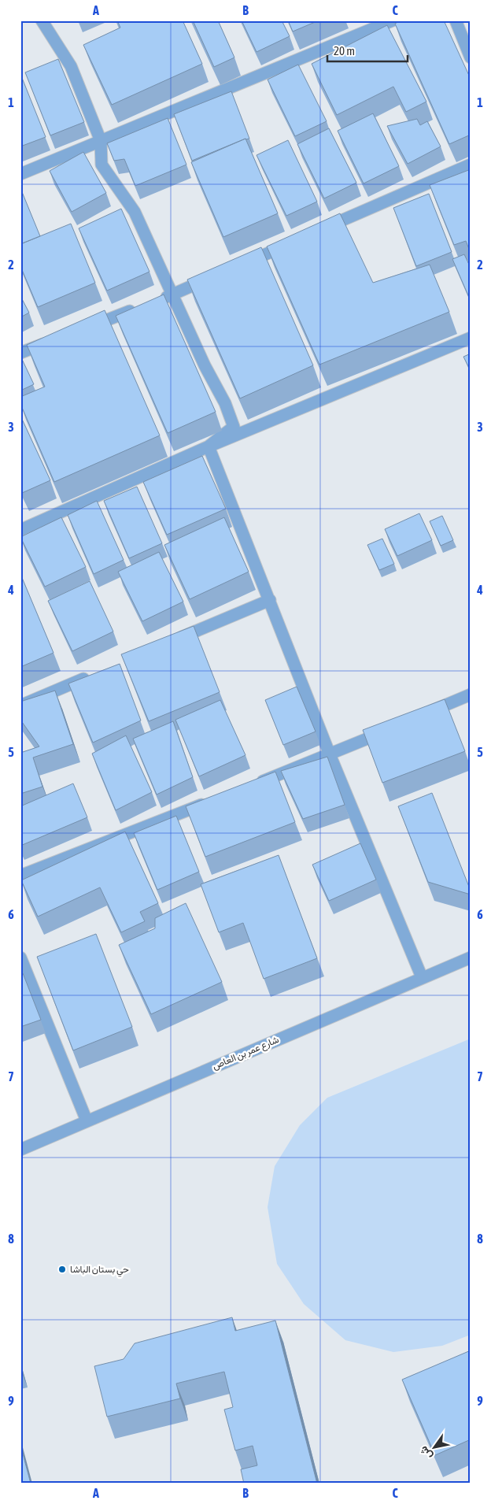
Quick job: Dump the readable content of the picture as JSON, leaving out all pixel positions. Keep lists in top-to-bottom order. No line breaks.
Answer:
{"streets":{"street":["شارع عمر بن العاص"]},"places":["حي بستان الباشا"],"scale_bar":"20 m","north":"bottom left","grid":{"columns":["A","B","C"],"rows":["1","2","3","4","5","6","7","8","9"]}}
